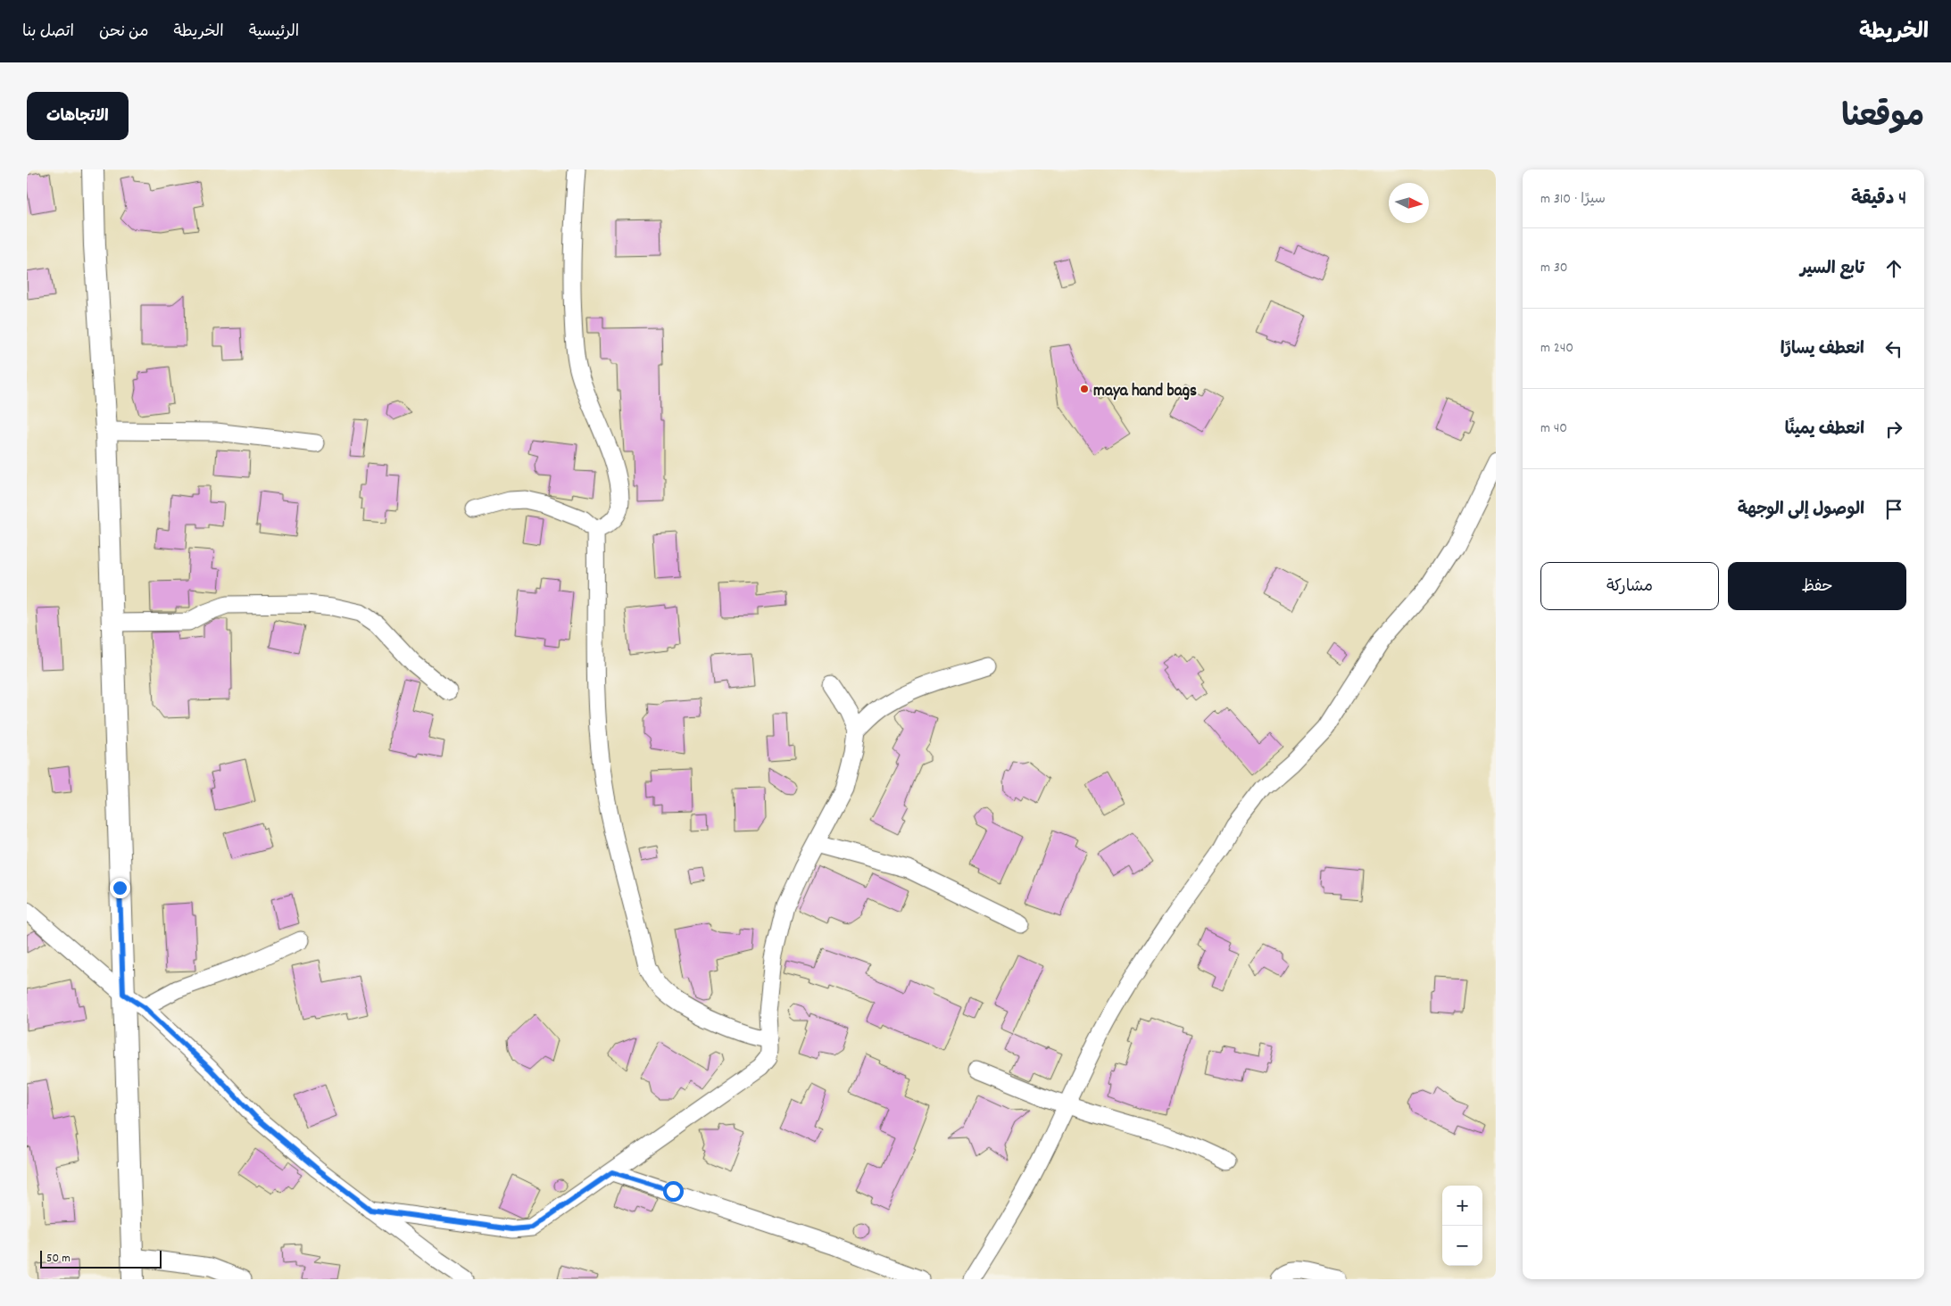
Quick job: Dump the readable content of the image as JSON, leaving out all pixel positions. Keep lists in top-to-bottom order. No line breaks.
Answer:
{"places":["maya hand bags"],"scale_bar":"50 m","north":"right","page":{"header":"الخريطة","nav":["الرئيسية","الخريطة","من نحن","اتصل بنا"],"title":"موقعنا","buttons":["الاتجاهات",["حفظ","مشاركة"]],"heading":["4 دقيقة","سيرًا · 310 m"],"list":[["تابع السير","30 m"],["انعطف يسارًا","240 m"],["انعطف يمينًا","40 m"],"الوصول إلى الوجهة"],"map_buttons":["+","−"],"scale":"50 m"}}
